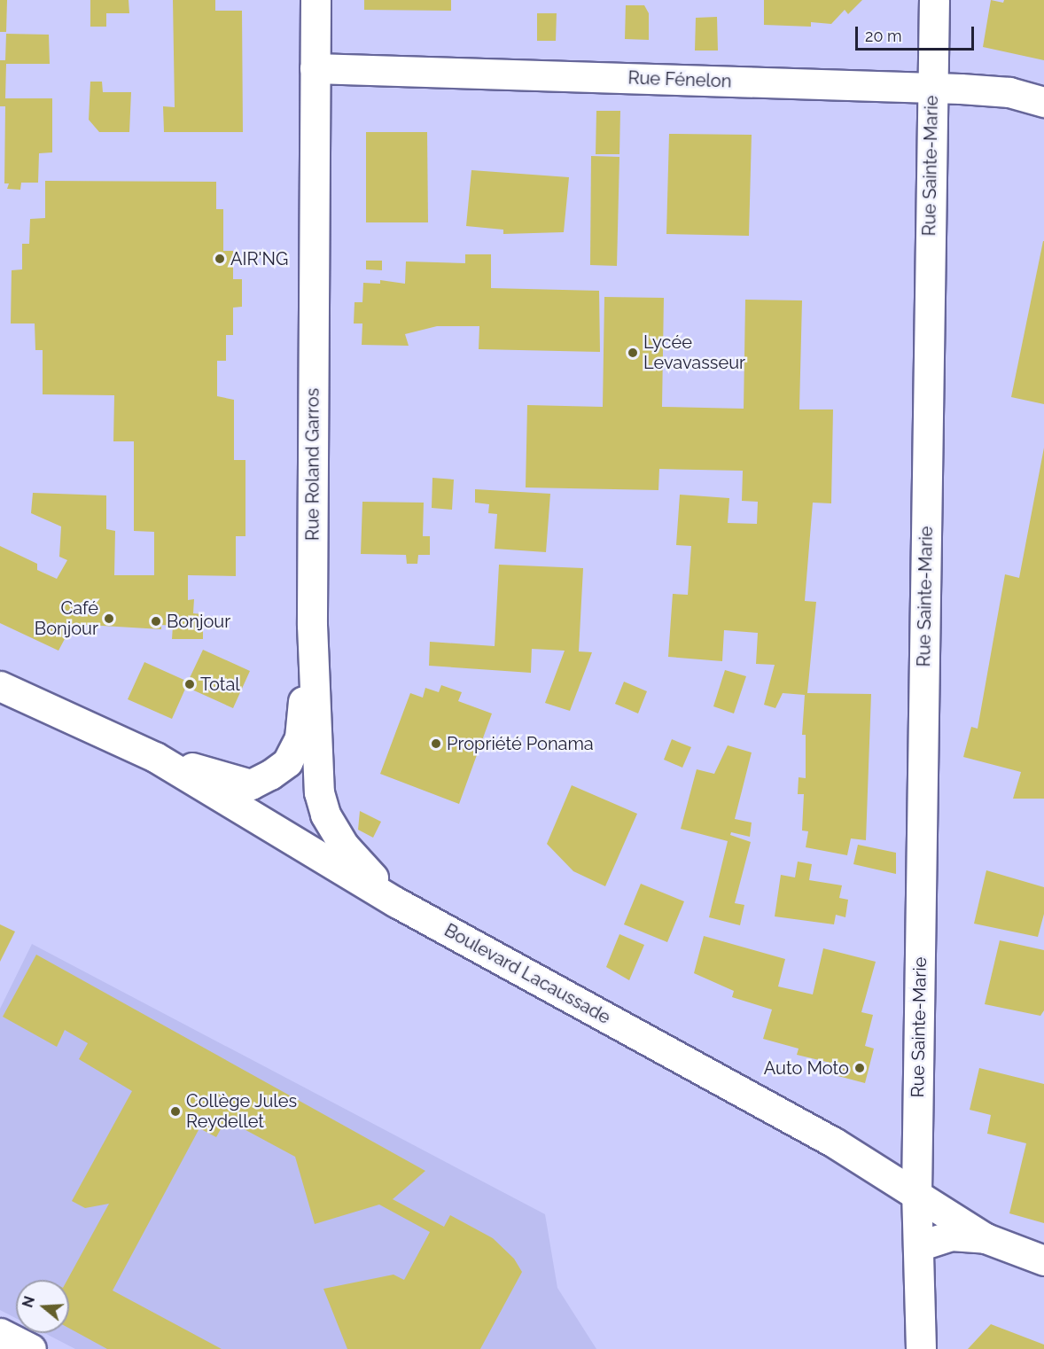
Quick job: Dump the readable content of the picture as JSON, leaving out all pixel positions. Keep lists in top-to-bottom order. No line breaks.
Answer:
{"streets":{"street":["Rue Fénelon","Rue Sainte-Marie","Rue Roland Garros","Boulevard Lacaussade"]},"crossings":[["Rue Fénelon","Rue Sainte-Marie"],["Rue Fénelon","Rue Roland Garros"],["Rue Sainte-Marie","Boulevard Lacaussade"],["Rue Roland Garros","Boulevard Lacaussade"]],"places":["AIR'NG","Lycée Levavasseur","Café Bonjour","Bonjour","Total","Propriété Ponama","Auto Moto","Collège Jules Reydellet"],"scale_bar":"20 m","north":"left"}
